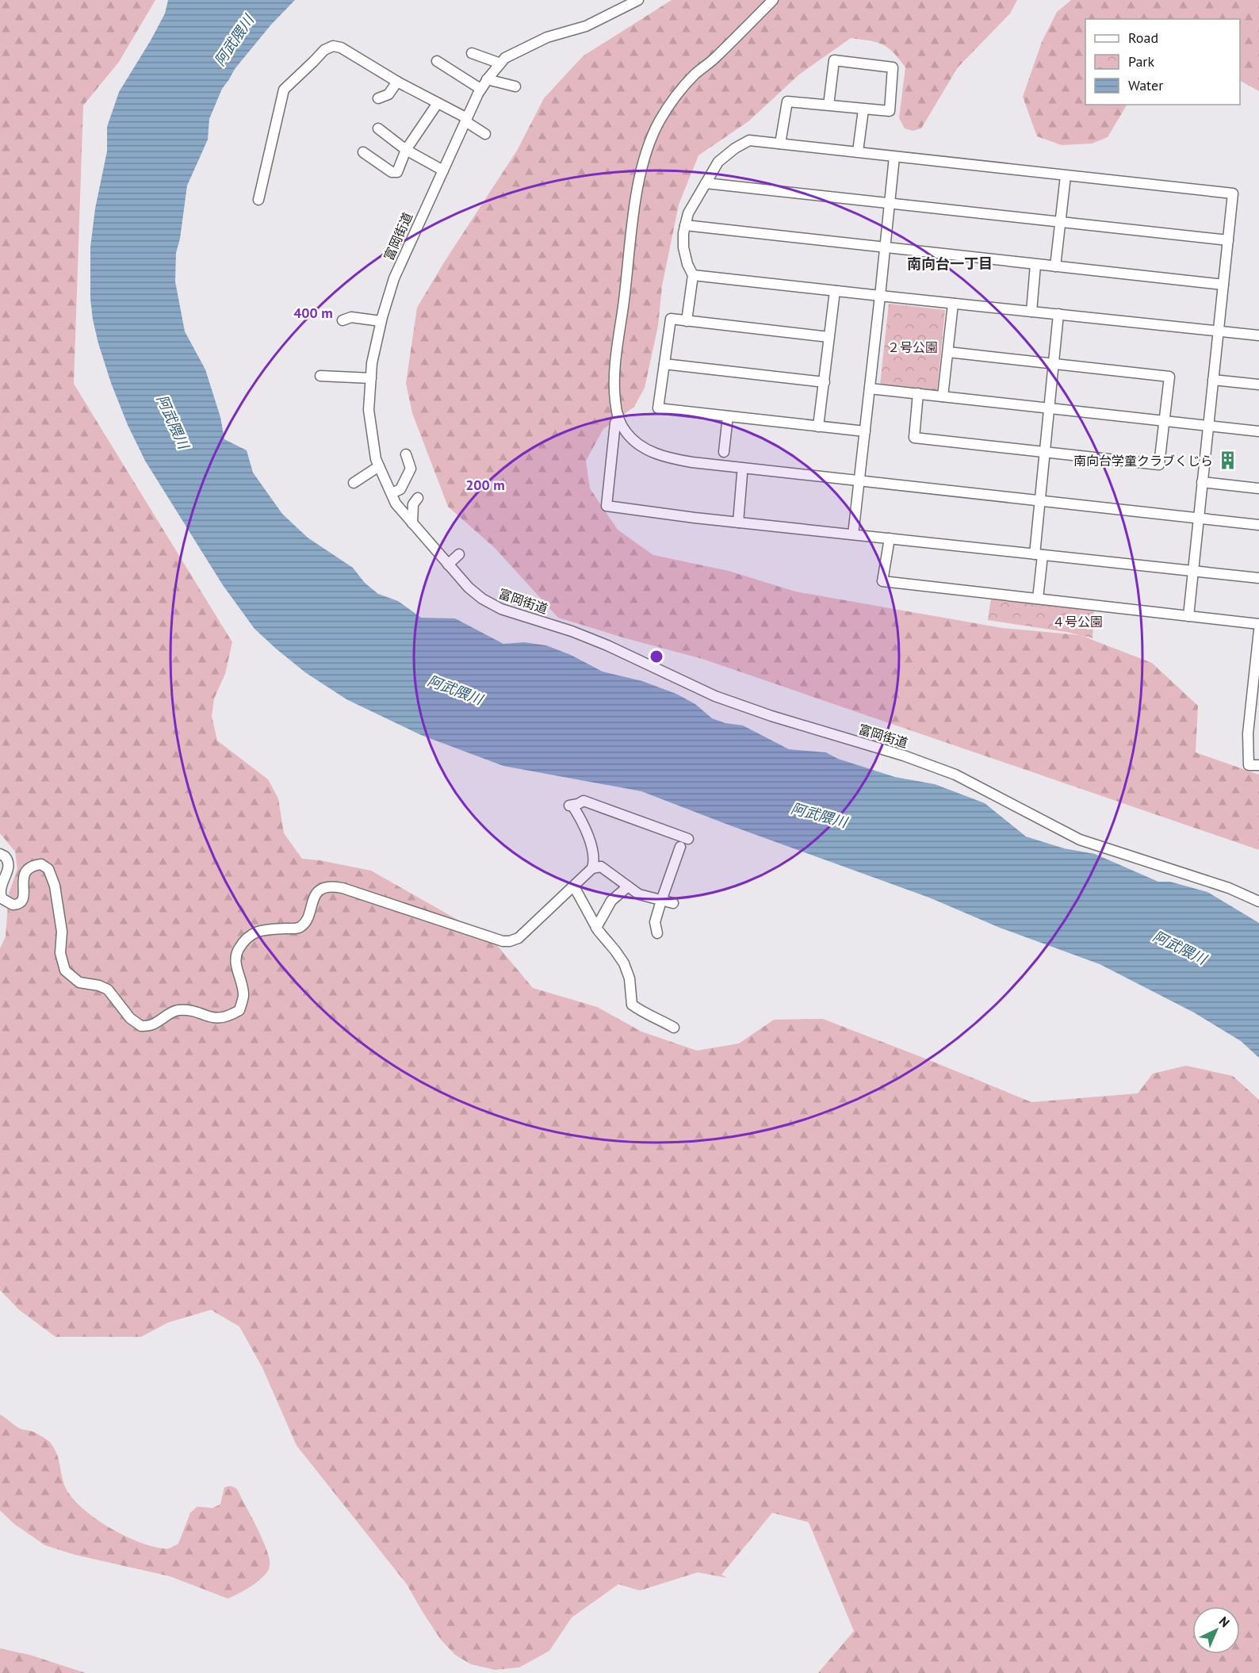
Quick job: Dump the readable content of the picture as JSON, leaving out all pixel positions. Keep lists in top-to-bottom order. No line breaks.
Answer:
{"streets":{"street":["富岡街道"]},"districts":["南向台一丁目"],"water":["阿武隈川"],"parks":["２号公園","４号公園"],"places":{"building":["南向台学童クラブくじら"]},"legend":["Road","Park","Water"],"north":"top right","rings":["400 m","200 m"]}
